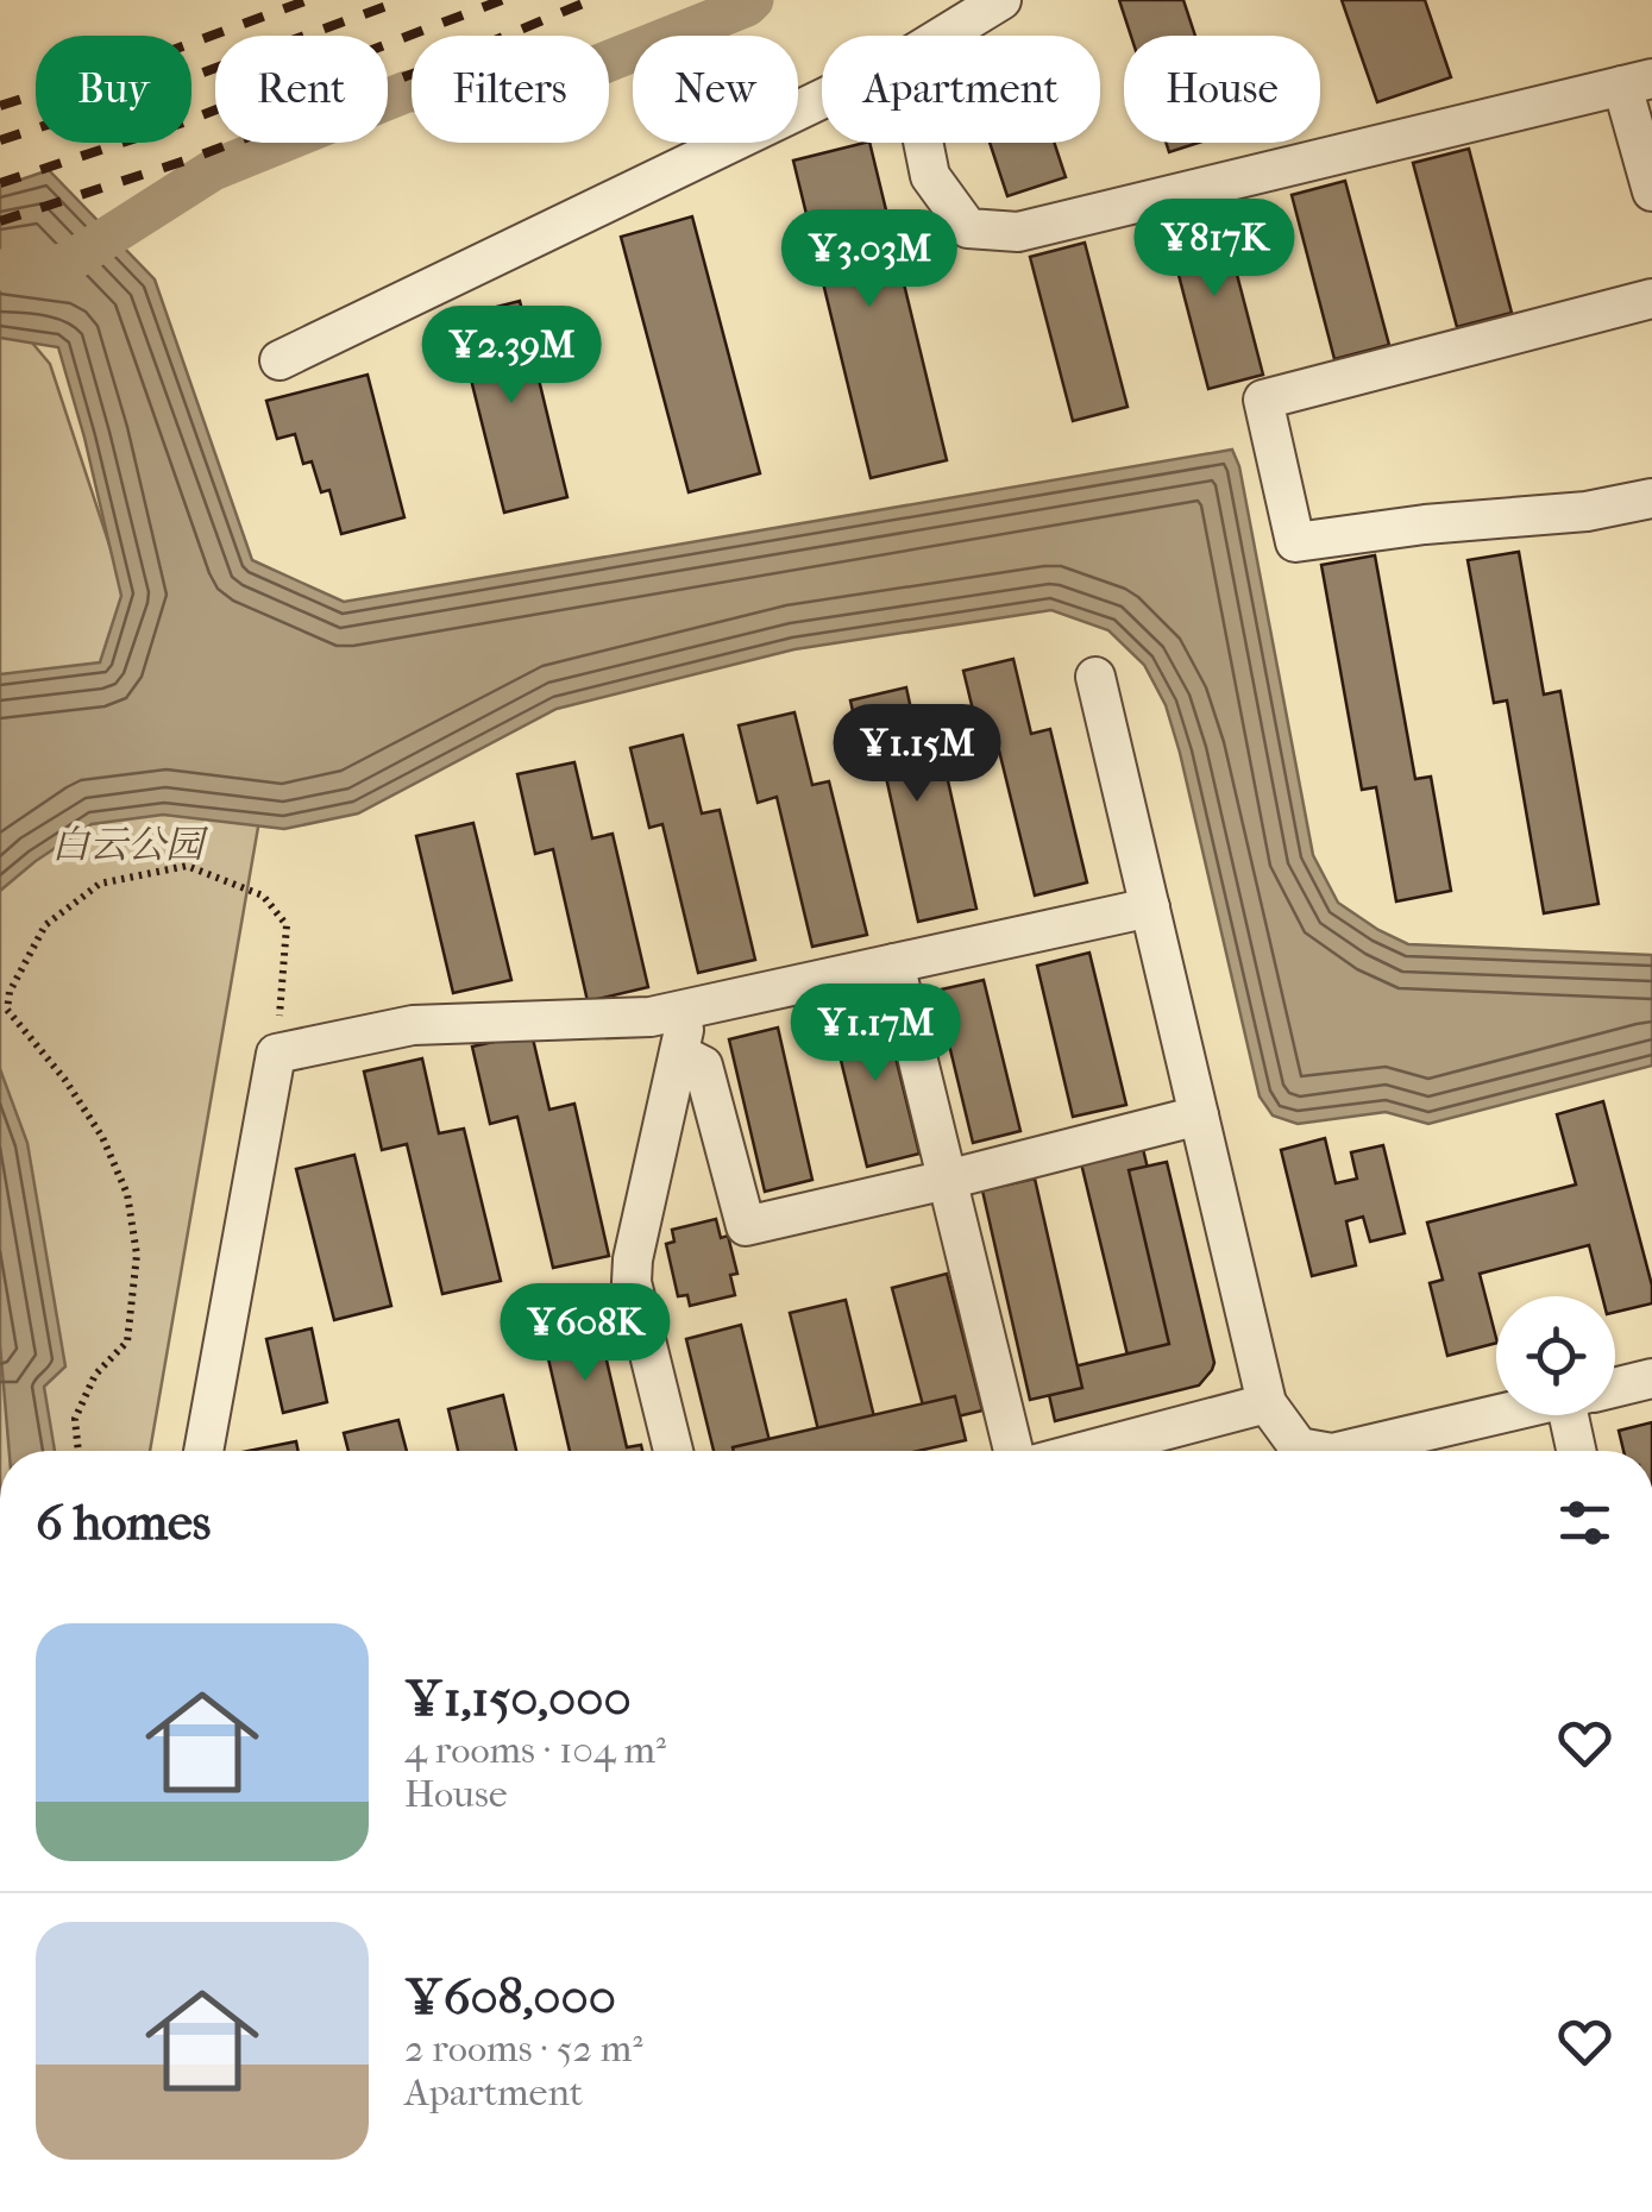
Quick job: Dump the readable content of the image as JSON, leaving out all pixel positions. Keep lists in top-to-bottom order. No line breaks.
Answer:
{"parks":["白云公园"],"page":{"chip":["Buy","Rent","Filters","New","Apartment","House"],"price":["¥817K","¥3.03M","¥2.39M","¥1.15M","¥1.17M","¥608K"],"heading":"6 homes","list":[{"name":"¥1,150,000","note":"4 rooms · 104 m² · House"},{"name":"¥608,000","note":"2 rooms · 52 m² · Apartment"}]}}
